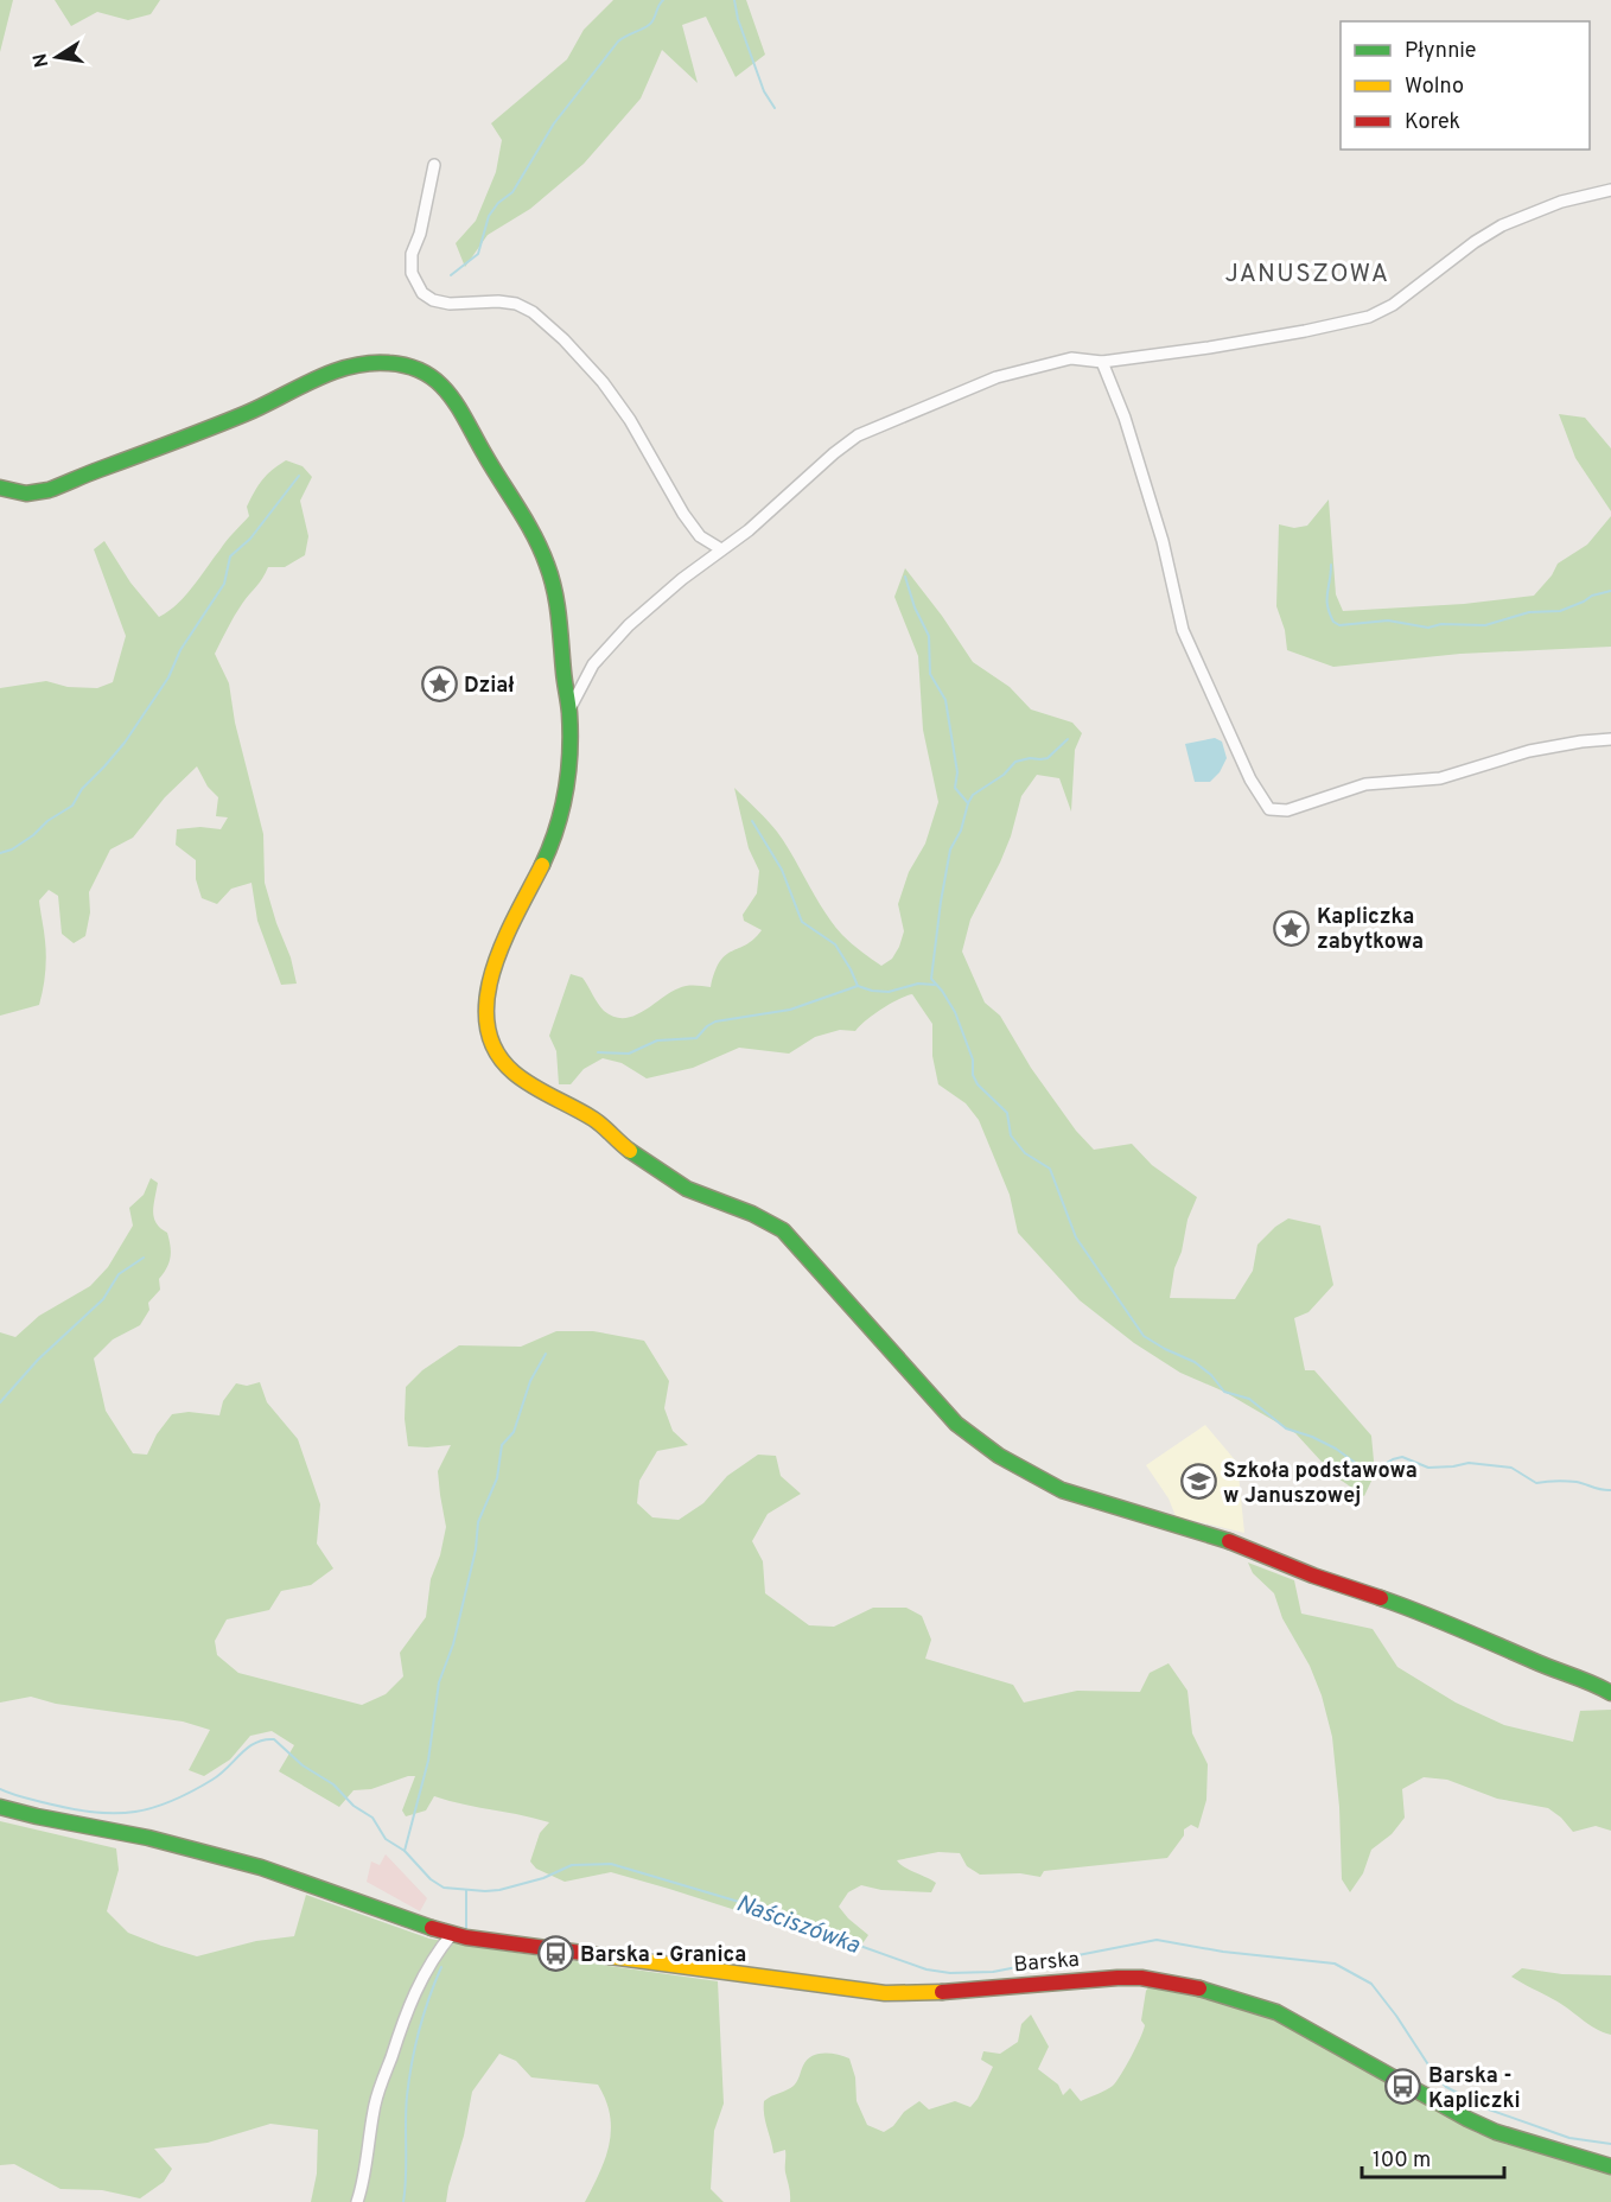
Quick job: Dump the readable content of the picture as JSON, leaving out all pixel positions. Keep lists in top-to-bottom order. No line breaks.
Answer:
{"streets":{"street":["Barska"]},"districts":["JANUSZOWA"],"water":["Naściszówka"],"places":{"place":["Dział","Kapliczka zabytkowa"],"school or university":["Szkoła podstawowa w Januszowej"],"bus stop":["Barska - Granica","Barska - Kapliczki"]},"legend":["Płynnie","Wolno","Korek"],"scale_bar":"100 m","north":"left"}
